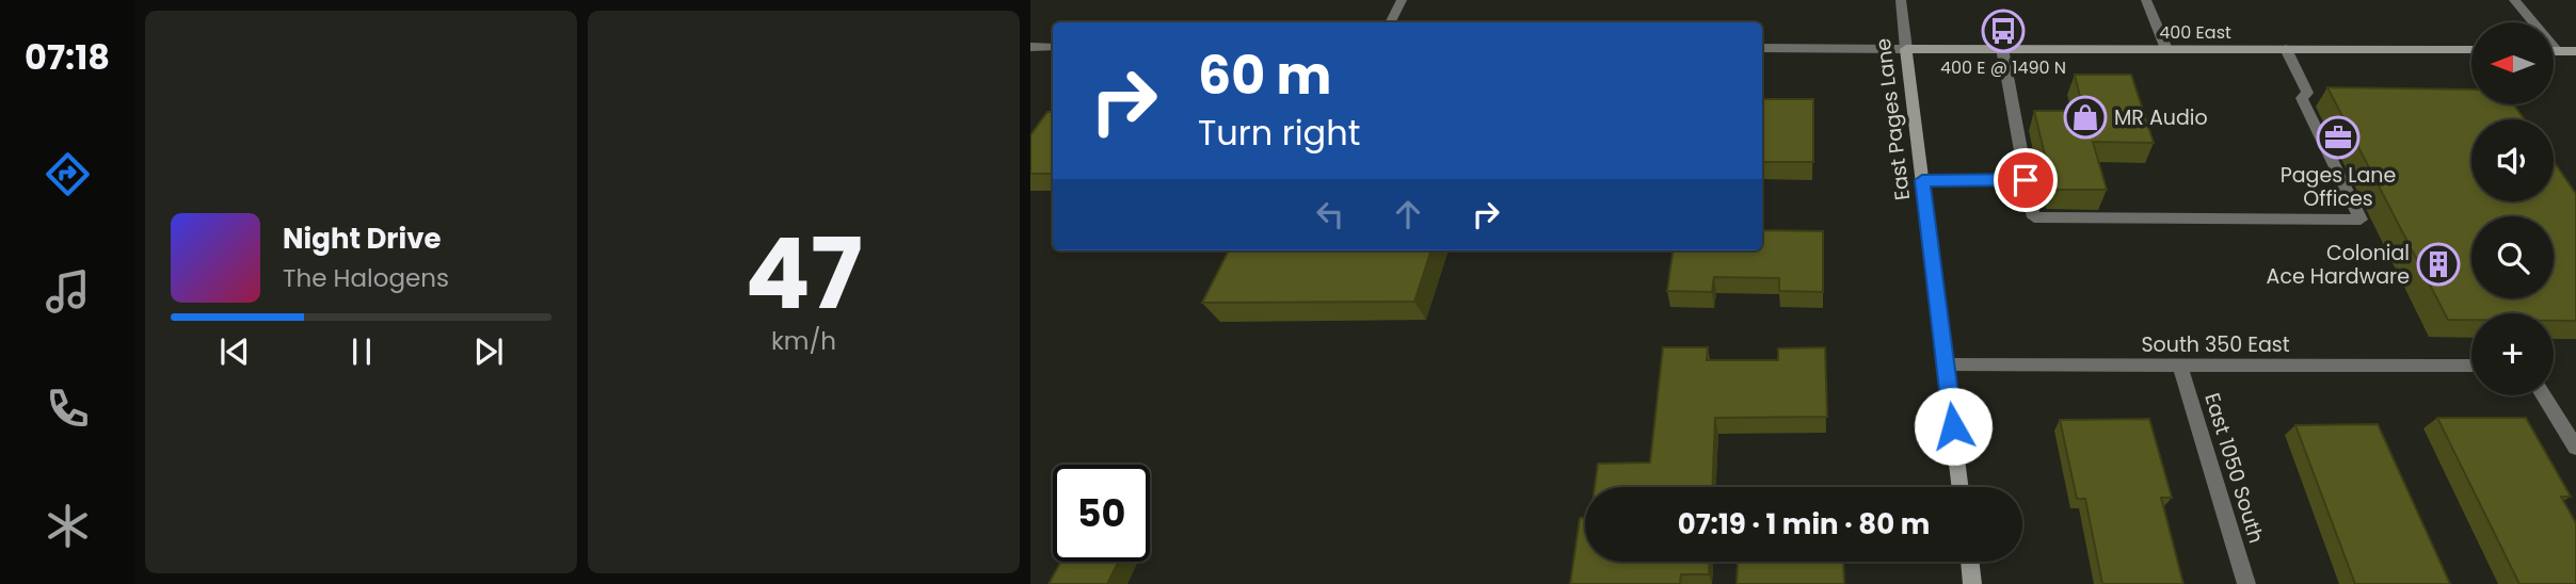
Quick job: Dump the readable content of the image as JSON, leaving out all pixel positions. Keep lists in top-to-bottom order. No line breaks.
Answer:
{"streets":{"main road":["400 East","East Pages Lane"],"street":["South 350 East","East 1050 South"]},"crossings":[["400 East","East Pages Lane"],["East Pages Lane","South 350 East"],["South 350 East","East 1050 South"]],"places":{"bus stop":["400 E @ 1490 N"],"shop":["MR Audio"],"office":["Pages Lane Offices"],"building":["Colonial Ace Hardware"]},"north":"left","page":{"tabs":"07:18","tile":["47","km/h"],"map_buttons":"+","turn":["60 m","Turn right"],"song":["Night Drive","The Halogens"],"limit":"50","trip":"07:19 · 1 min · 80 m"}}
